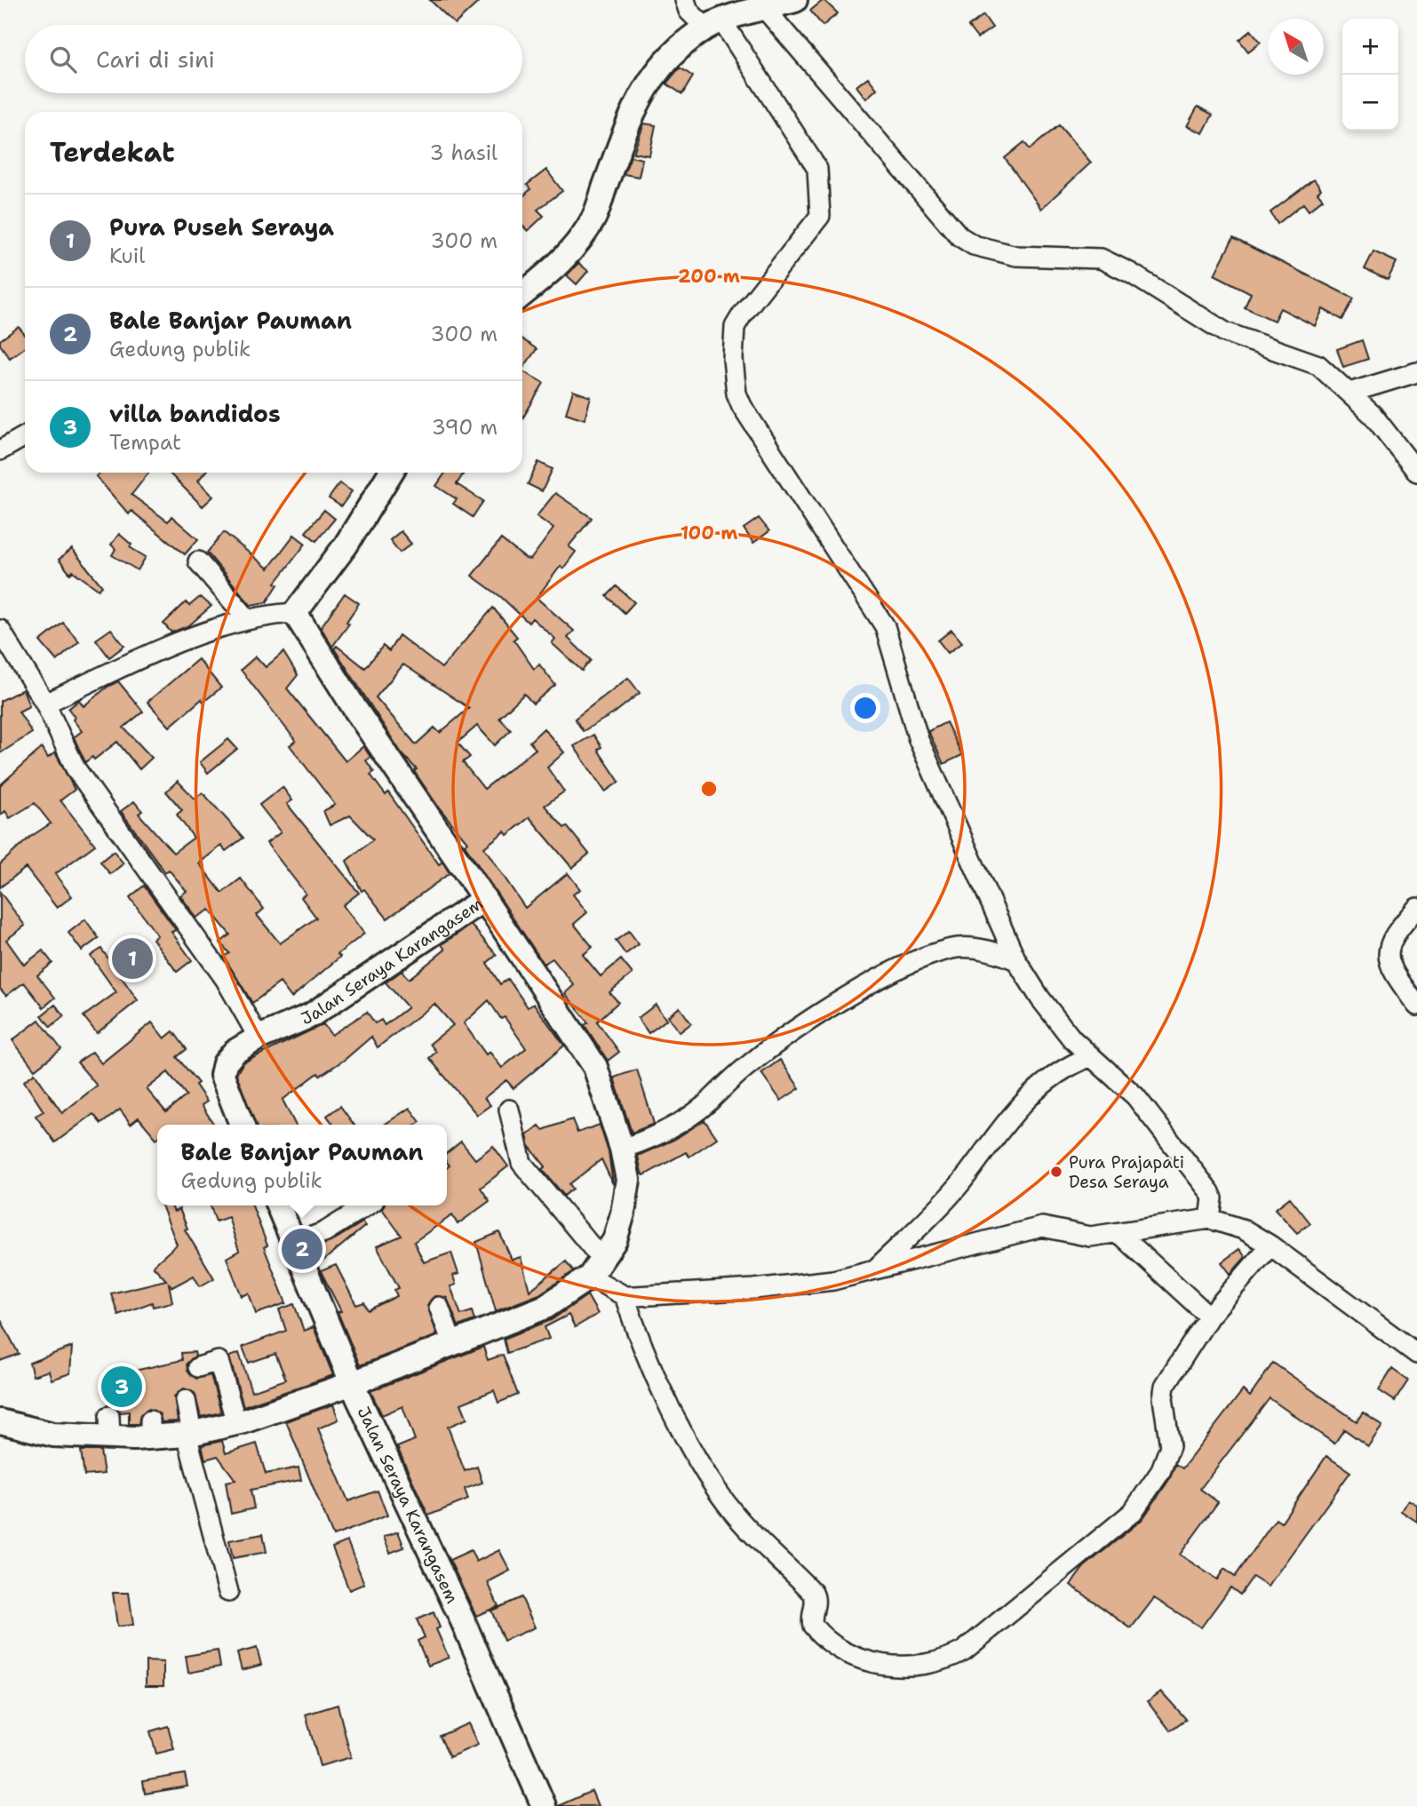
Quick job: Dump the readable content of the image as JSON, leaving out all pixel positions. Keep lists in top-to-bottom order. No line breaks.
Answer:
{"streets":{"street":["Jalan Seraya Karangasem"]},"places":["Pura Prajapati Desa Seraya"],"north":"top left","page":{"map_buttons":["+","−"],"search":"Cari di sini","heading":["Terdekat","3 hasil"],"list":[{"mark":"1","name":"Pura Puseh Seraya","note":"Kuil","value":"300 m"},{"mark":"2","name":"Bale Banjar Pauman","note":"Gedung publik","value":"300 m"},{"mark":"3","name":"villa bandidos","note":"Tempat","value":"390 m"}],"pins":["1","2","3"],"popup":["Bale Banjar Pauman","Gedung publik"]},"rings":["200 m","100 m"]}
